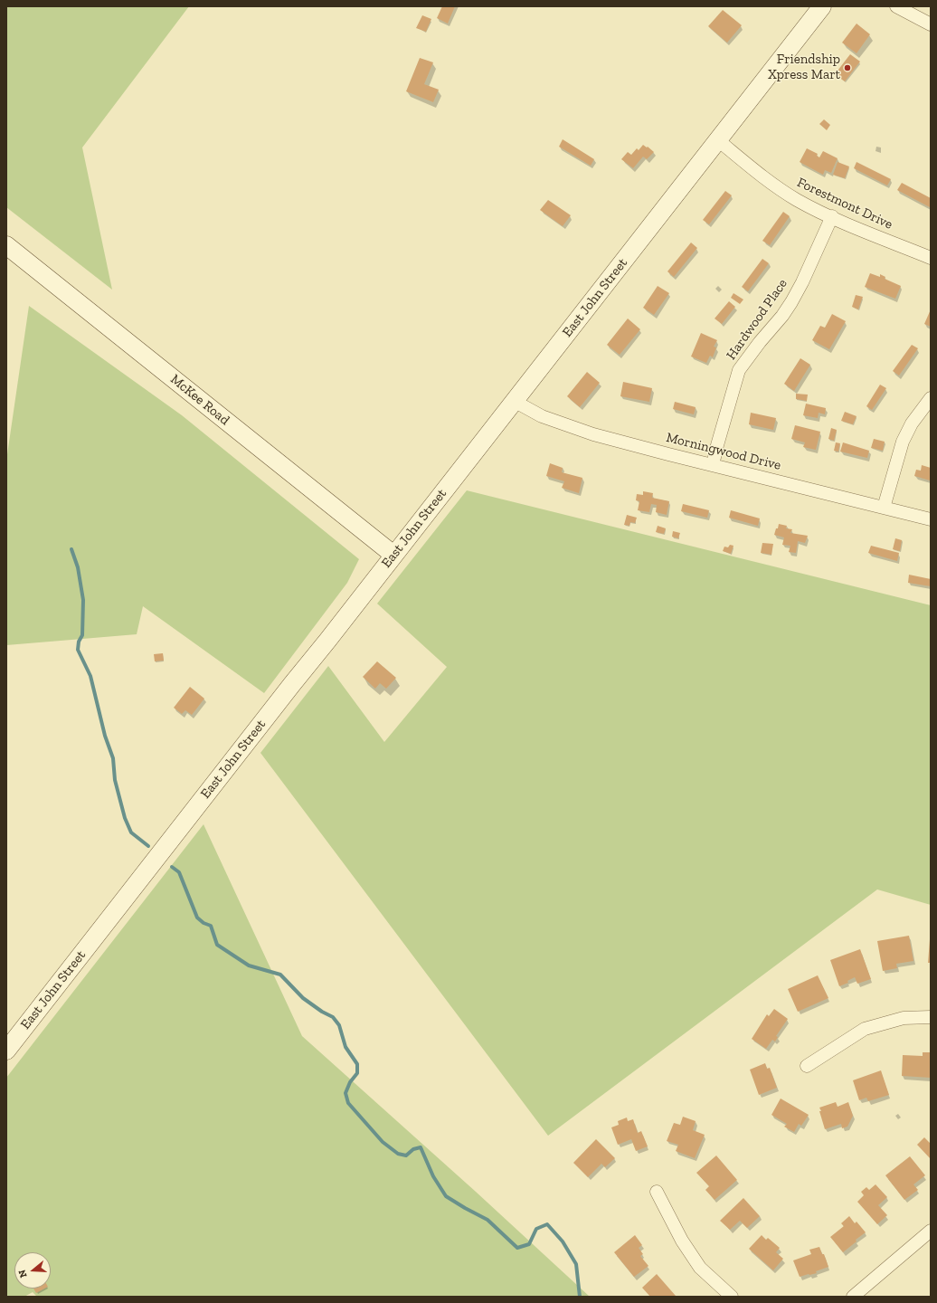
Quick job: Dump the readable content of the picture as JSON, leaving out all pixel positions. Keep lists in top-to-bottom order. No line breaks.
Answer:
{"streets":{"main road":["East John Street","McKee Road"],"street":["Forestmont Drive","Hardwood Place","Morningwood Drive"]},"crossings":[["Forestmont Drive","East John Street"],["Forestmont Drive","Hardwood Place"],["East John Street","McKee Road"],["East John Street","Morningwood Drive"],["Hardwood Place","Morningwood Drive"]],"places":["Friendship Xpress Mart"],"north":"left"}
